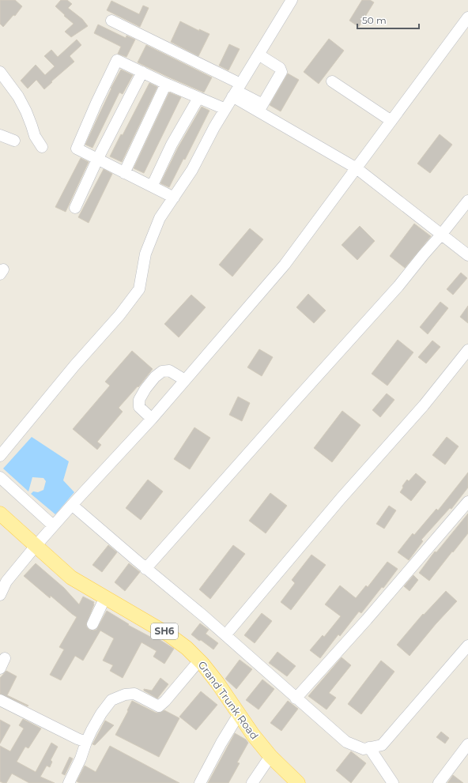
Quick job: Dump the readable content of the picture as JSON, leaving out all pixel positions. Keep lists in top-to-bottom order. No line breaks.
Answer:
{"streets":{"main road":["SH6","Grand Trunk Road"]},"scale_bar":"50 m"}
